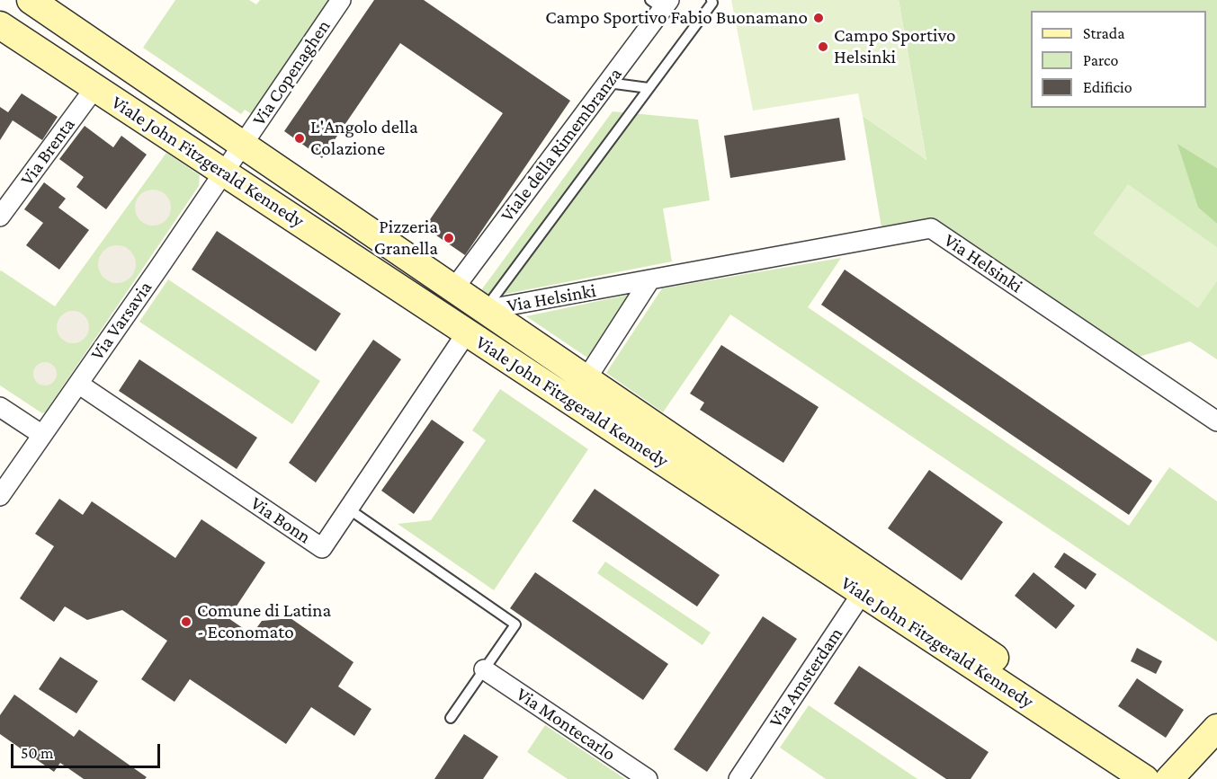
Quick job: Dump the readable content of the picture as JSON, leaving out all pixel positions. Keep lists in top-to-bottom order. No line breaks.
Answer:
{"streets":{"street":["Via Copenaghen","Viale della Rimembranza","Via Brenta","Viale John Fitzgerald Kennedy","Via Helsinki","Via Varsavia","Via Bonn","Via Amsterdam","Via Montecarlo"]},"crossings":[["Via Copenaghen","Viale John Fitzgerald Kennedy"],["Via Copenaghen","Via Varsavia"],["Viale della Rimembranza","Viale John Fitzgerald Kennedy"],["Via Brenta","Viale John Fitzgerald Kennedy"],["Viale John Fitzgerald Kennedy","Via Helsinki"],["Viale John Fitzgerald Kennedy","Via Varsavia"],["Viale John Fitzgerald Kennedy","Via Bonn"],["Viale John Fitzgerald Kennedy","Via Amsterdam"],["Via Varsavia","Via Bonn"]],"places":["Campo Sportivo Fabio Buonamano","Campo Sportivo Helsinki","L'Angolo della Colazione","Pizzeria Granella","Comune di Latina - Economato"],"legend":["Strada","Parco","Edificio"],"scale_bar":"50 m"}
